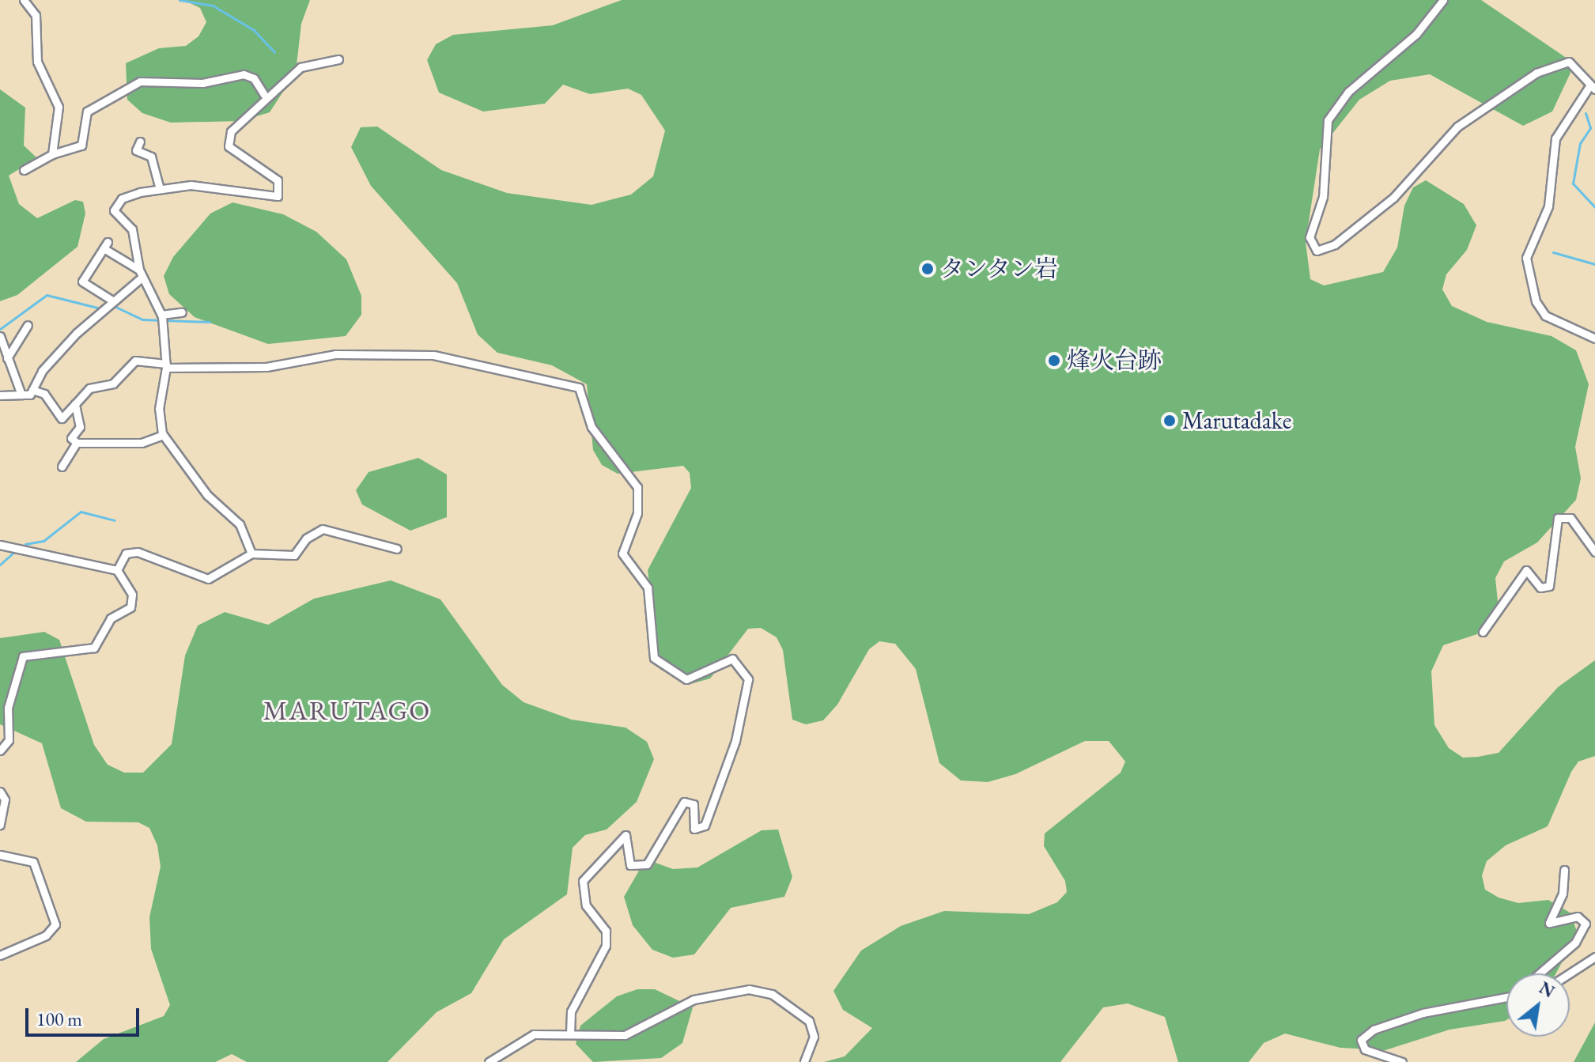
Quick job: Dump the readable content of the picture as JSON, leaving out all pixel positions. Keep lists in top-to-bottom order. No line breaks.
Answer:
{"districts":["MARUTAGO"],"places":["タンタン岩","烽火台跡","Marutadake"],"scale_bar":"100 m","north":"top right"}
